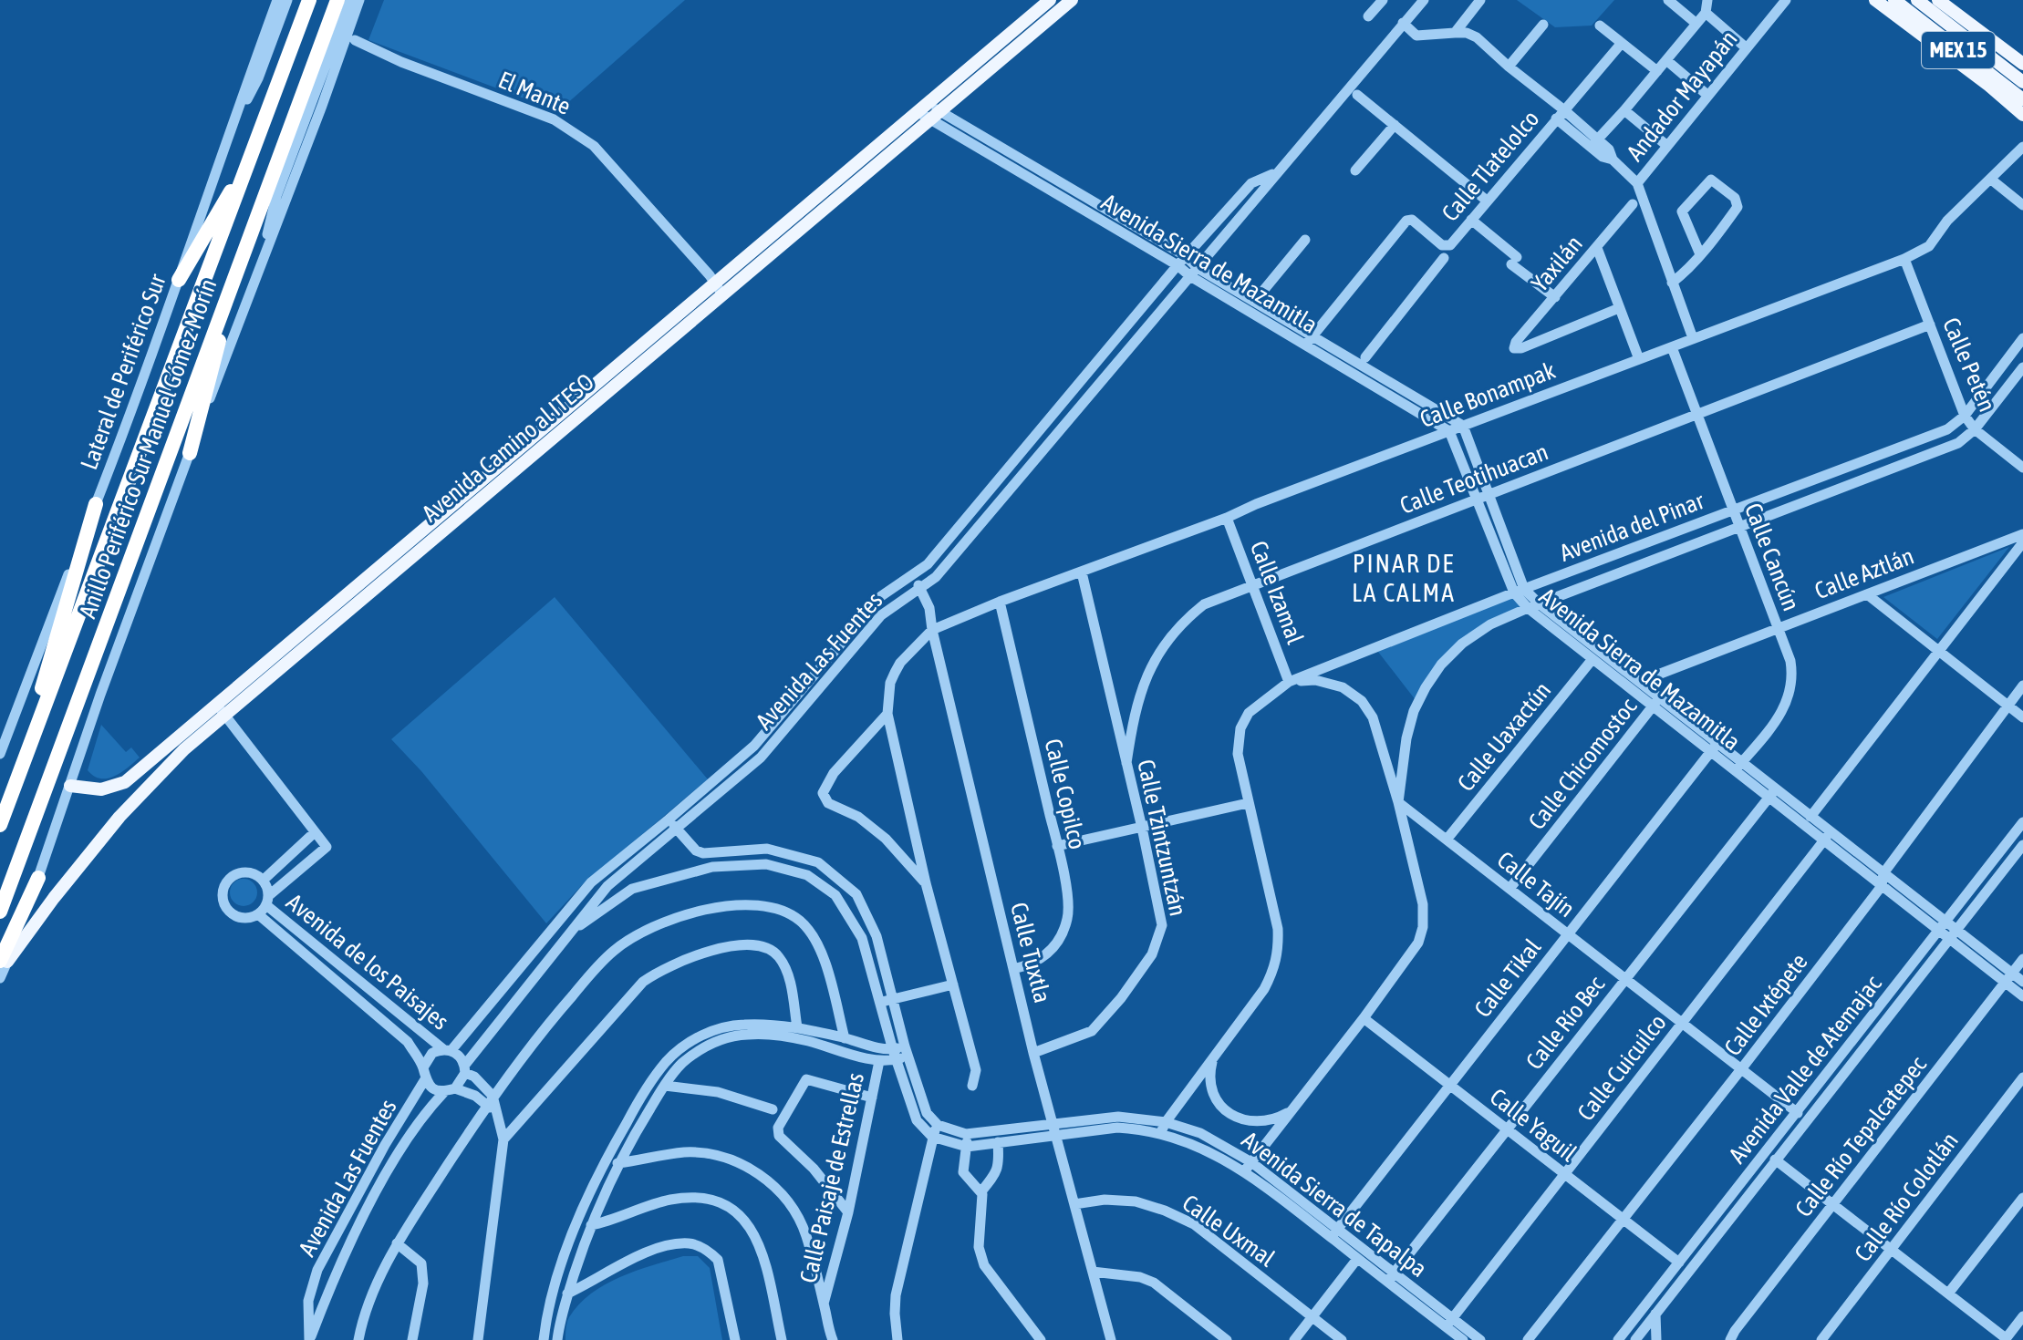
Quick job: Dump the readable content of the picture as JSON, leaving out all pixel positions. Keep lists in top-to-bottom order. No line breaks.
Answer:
{"streets":{"highway":["Anillo Periférico Sur Manuel Gómez Morín"],"main road":["MEX 15","Avenida Camino al ITESO"],"street":["El Mante","Andador Mayapán","Calle Tlatelolco","Avenida Sierra de Mazamitla","Yaxilán","Calle Petén","Lateral de Periférico Sur","Calle Bonampak","Calle Teotihuacan","Avenida del Pinar","Calle Cancún","Calle Aztlán","Calle Izamal","Avenida Las Fuentes","Calle Uaxactún","Calle Chicomostoc","Calle Copilco","Calle Tzintzuntzán","Calle Tajín","Calle Tuxtla","Avenida de los Paisajes","Calle Tikal","Calle Ixtépete","Calle Río Bec","Calle Cuicuilco","Avenida Valle de Atemajac","Calle Yaguil","Calle Río Tepalcatepec","Calle Paisaje de Estrellas","Calle Río Colotlán","Avenida Sierra de Tapalpa","Calle Uxmal"]},"crossings":[["El Mante","Avenida Camino al ITESO"],["Avenida Sierra de Mazamitla","Calle Bonampak"],["Avenida Sierra de Mazamitla","Avenida Camino al ITESO"],["Avenida Sierra de Mazamitla","Calle Teotihuacan"],["Avenida Sierra de Mazamitla","Avenida del Pinar"],["Avenida Sierra de Mazamitla","Calle Cancún"],["Avenida Sierra de Mazamitla","Calle Aztlán"],["Avenida Sierra de Mazamitla","Avenida Las Fuentes"],["Avenida Sierra de Mazamitla","Calle Uaxactún"],["Avenida Sierra de Mazamitla","Calle Chicomostoc"],["Avenida Sierra de Mazamitla","Calle Tikal"],["Avenida Sierra de Mazamitla","Calle Ixtépete"],["Avenida Sierra de Mazamitla","Calle Río Bec"],["Avenida Sierra de Mazamitla","Calle Cuicuilco"],["Avenida Sierra de Mazamitla","Avenida Valle de Atemajac"],["Avenida Sierra de Mazamitla","Calle Río Tepalcatepec"],["Calle Petén","Calle Bonampak"],["Calle Petén","Calle Teotihuacan"],["Calle Petén","Avenida del Pinar"],["Calle Bonampak","Calle Cancún"],["Calle Bonampak","Calle Izamal"],["Calle Bonampak","Calle Copilco"],["Calle Bonampak","Calle Tzintzuntzán"],["Calle Bonampak","Calle Tuxtla"],["Calle Teotihuacan","Calle Cancún"],["Calle Teotihuacan","Calle Izamal"],["Calle Teotihuacan","Calle Tzintzuntzán"],["Avenida del Pinar","Calle Cancún"],["Avenida del Pinar","Calle Izamal"],["Avenida del Pinar","Calle Tajín"],["Avenida del Pinar","Calle Yaguil"],["Avenida del Pinar","Avenida Sierra de Tapalpa"],["Calle Cancún","Calle Aztlán"],["Avenida Las Fuentes","Calle Tuxtla"],["Avenida Las Fuentes","Avenida de los Paisajes"],["Calle Uaxactún","Calle Tajín"],["Calle Chicomostoc","Calle Tajín"],["Calle Copilco","Calle Tuxtla"],["Calle Tzintzuntzán","Calle Tuxtla"],["Calle Tajín","Calle Tikal"],["Calle Tajín","Calle Ixtépete"],["Calle Tajín","Calle Río Bec"],["Calle Tajín","Calle Cuicuilco"],["Calle Tajín","Avenida Valle de Atemajac"],["Calle Tuxtla","Avenida Sierra de Tapalpa"],["Calle Tuxtla","Calle Uxmal"],["Calle Tikal","Calle Yaguil"],["Calle Tikal","Avenida Sierra de Tapalpa"],["Calle Ixtépete","Calle Yaguil"],["Calle Río Bec","Calle Yaguil"],["Calle Río Bec","Avenida Sierra de Tapalpa"],["Calle Cuicuilco","Calle Yaguil"],["Calle Cuicuilco","Avenida Sierra de Tapalpa"],["Avenida Valle de Atemajac","Calle Yaguil"]],"districts":["PINAR DE LA CALMA"]}
